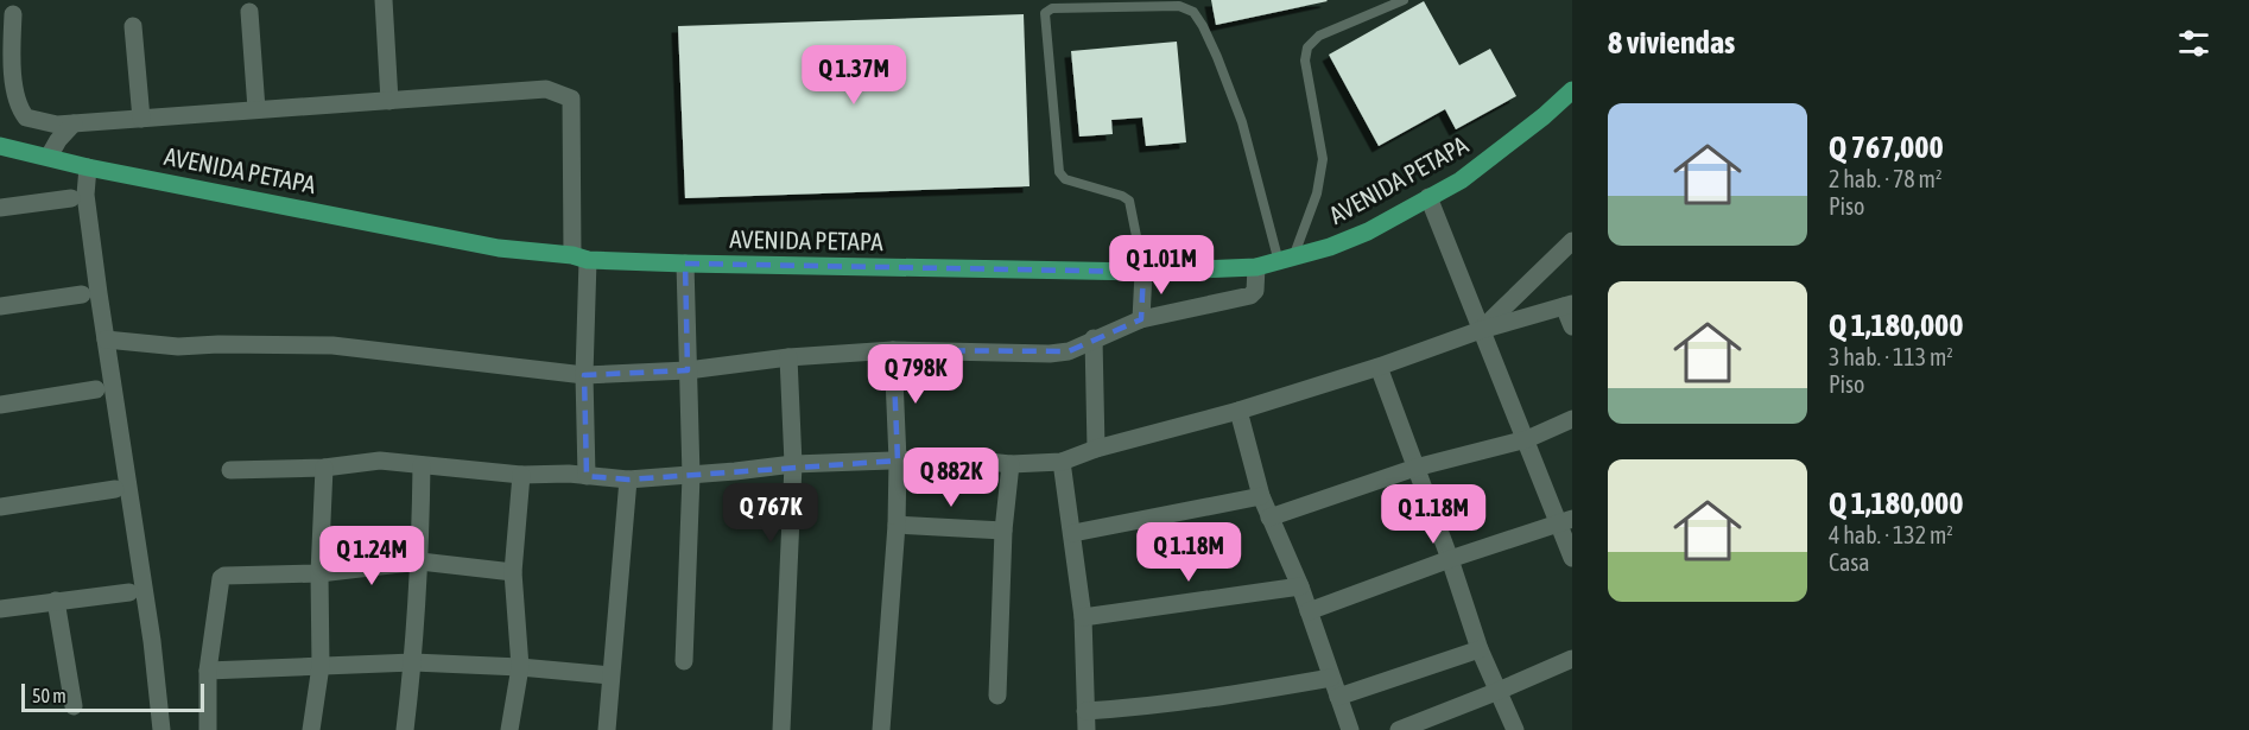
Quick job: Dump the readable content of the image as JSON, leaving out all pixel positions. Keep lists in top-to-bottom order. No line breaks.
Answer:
{"streets":{"main road":["AVENIDA PETAPA"]},"scale_bar":"50 m","page":{"heading":"8 viviendas","price":["Q 1.37M","Q 1.01M","Q 798K","Q 882K","Q 767K","Q 1.18M","Q 1.18M","Q 1.24M"],"list":[{"name":"Q 767,000","note":"2 hab. · 78 m² · Piso"},{"name":"Q 1,180,000","note":"3 hab. · 113 m² · Piso"},{"name":"Q 1,180,000","note":"4 hab. · 132 m² · Casa"}],"scale":"50 m"}}
